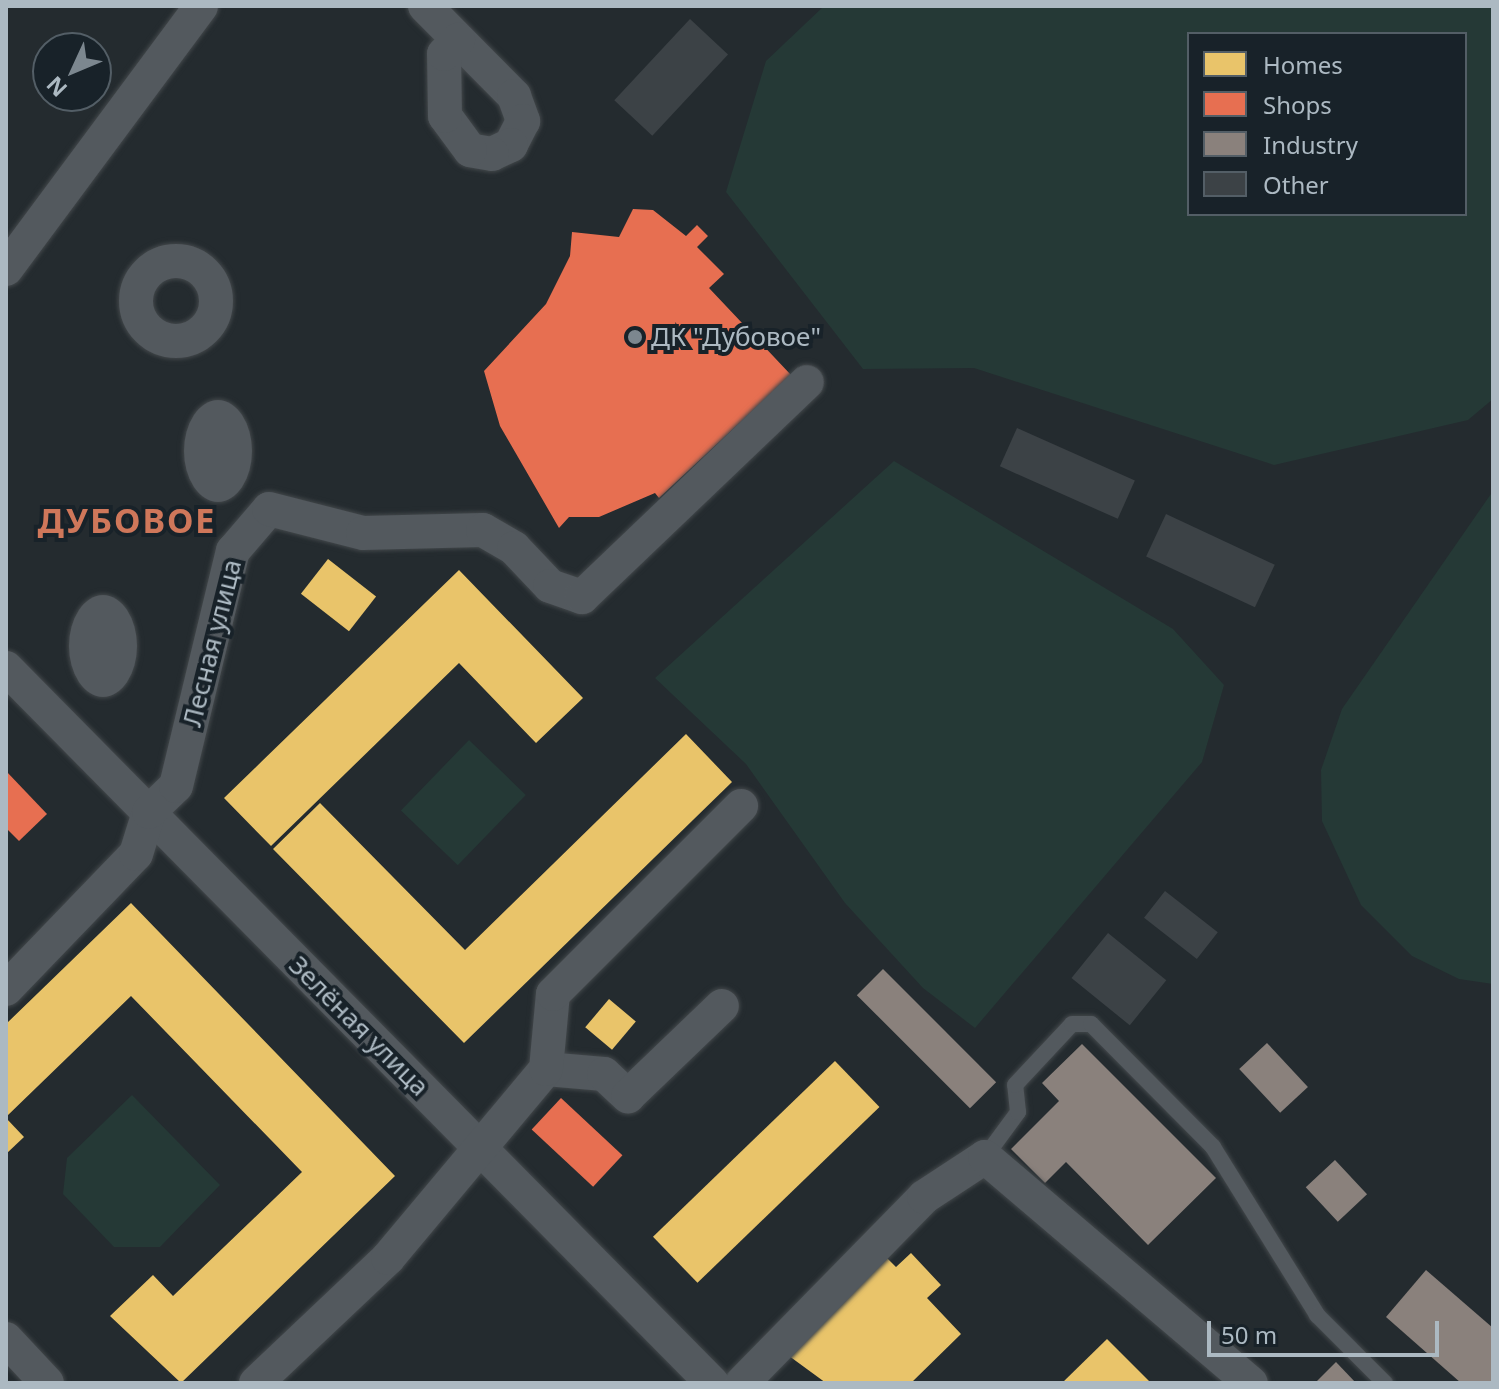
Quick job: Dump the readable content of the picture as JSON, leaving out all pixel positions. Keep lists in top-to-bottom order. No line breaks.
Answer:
{"streets":{"street":["Лесная улица","Зелёная улица"]},"crossings":[["Лесная улица","Зелёная улица"]],"districts":["ДУБОВОЕ"],"places":["ДК \"Дубовое\""],"legend":["Homes","Shops","Industry","Other"],"scale_bar":"50 m","north":"bottom left"}
